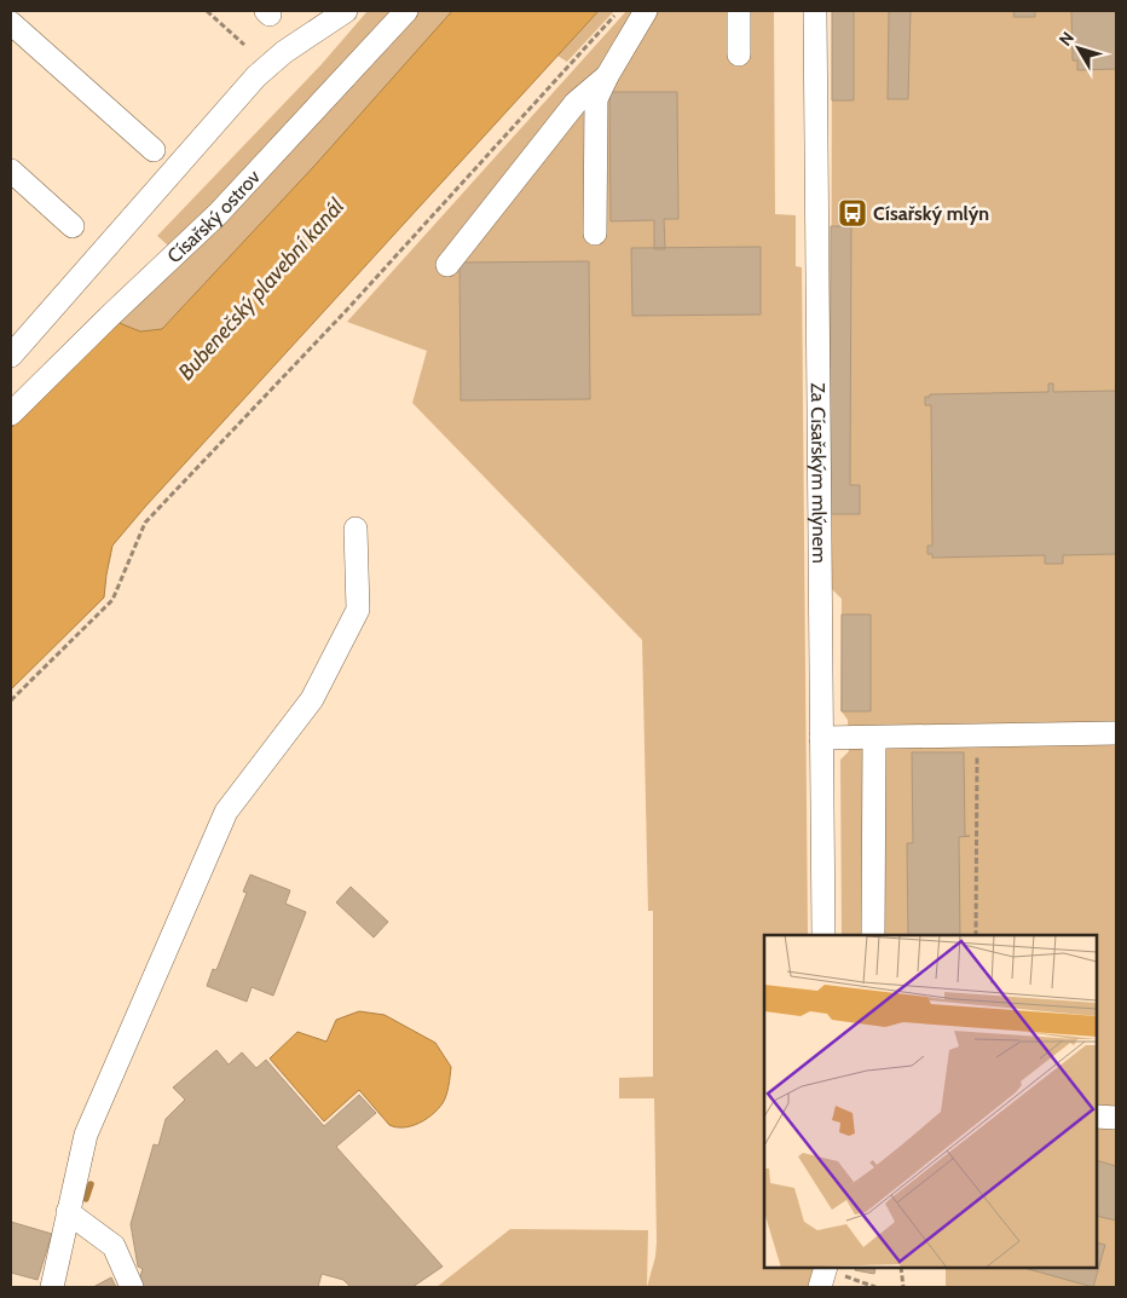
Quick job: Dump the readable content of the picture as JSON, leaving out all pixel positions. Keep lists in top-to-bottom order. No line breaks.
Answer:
{"streets":{"street":["Císařský ostrov","Za Císařským mlýnem"]},"water":["Bubenečský plavební kanál"],"places":{"bus stop":["Císařský mlýn"]},"north":"top left"}
